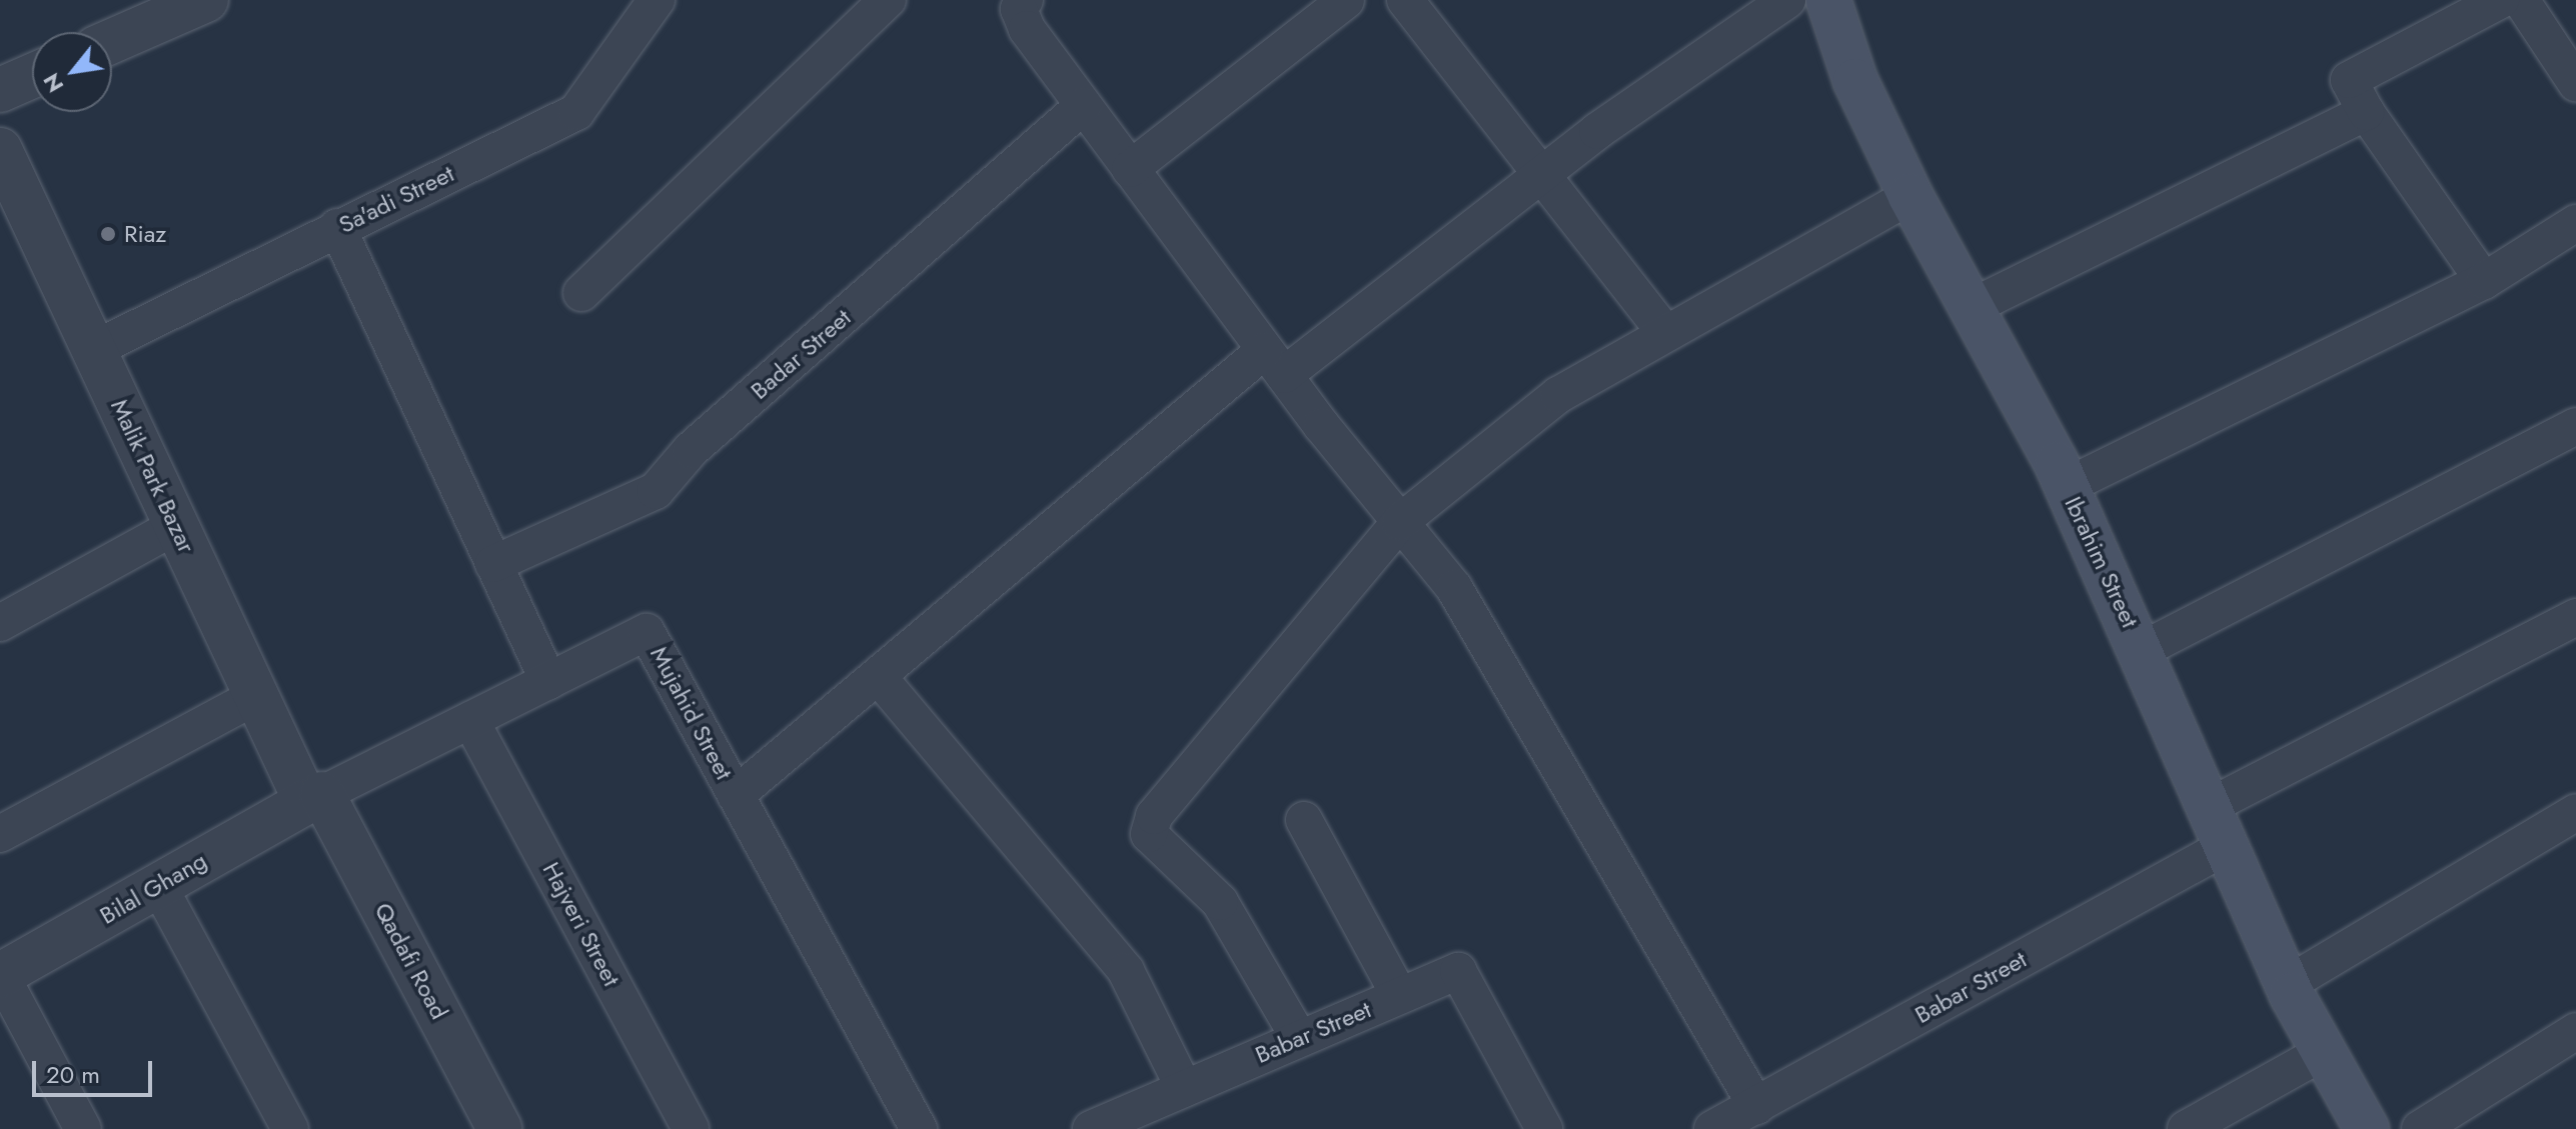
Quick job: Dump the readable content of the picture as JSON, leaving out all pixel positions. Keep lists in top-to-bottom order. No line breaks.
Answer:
{"streets":{"main road":["Ibrahim Street"],"street":["Sa'adi Street","Badar Street","Malik Park Bazar","Mujahid Street","Bilal Ghang","Hajveri Street","Qadafi Road","Babar Street"]},"crossings":[["Sa'adi Street","Malik Park Bazar"],["Malik Park Bazar","Mujahid Street"],["Malik Park Bazar","Bilal Ghang"],["Malik Park Bazar","Qadafi Road"],["Ibrahim Street","Babar Street"],["Mujahid Street","Bilal Ghang"],["Mujahid Street","Hajveri Street"],["Mujahid Street","Qadafi Road"],["Bilal Ghang","Qadafi Road"]],"places":["Riaz"],"scale_bar":"20 m","north":"bottom left"}
